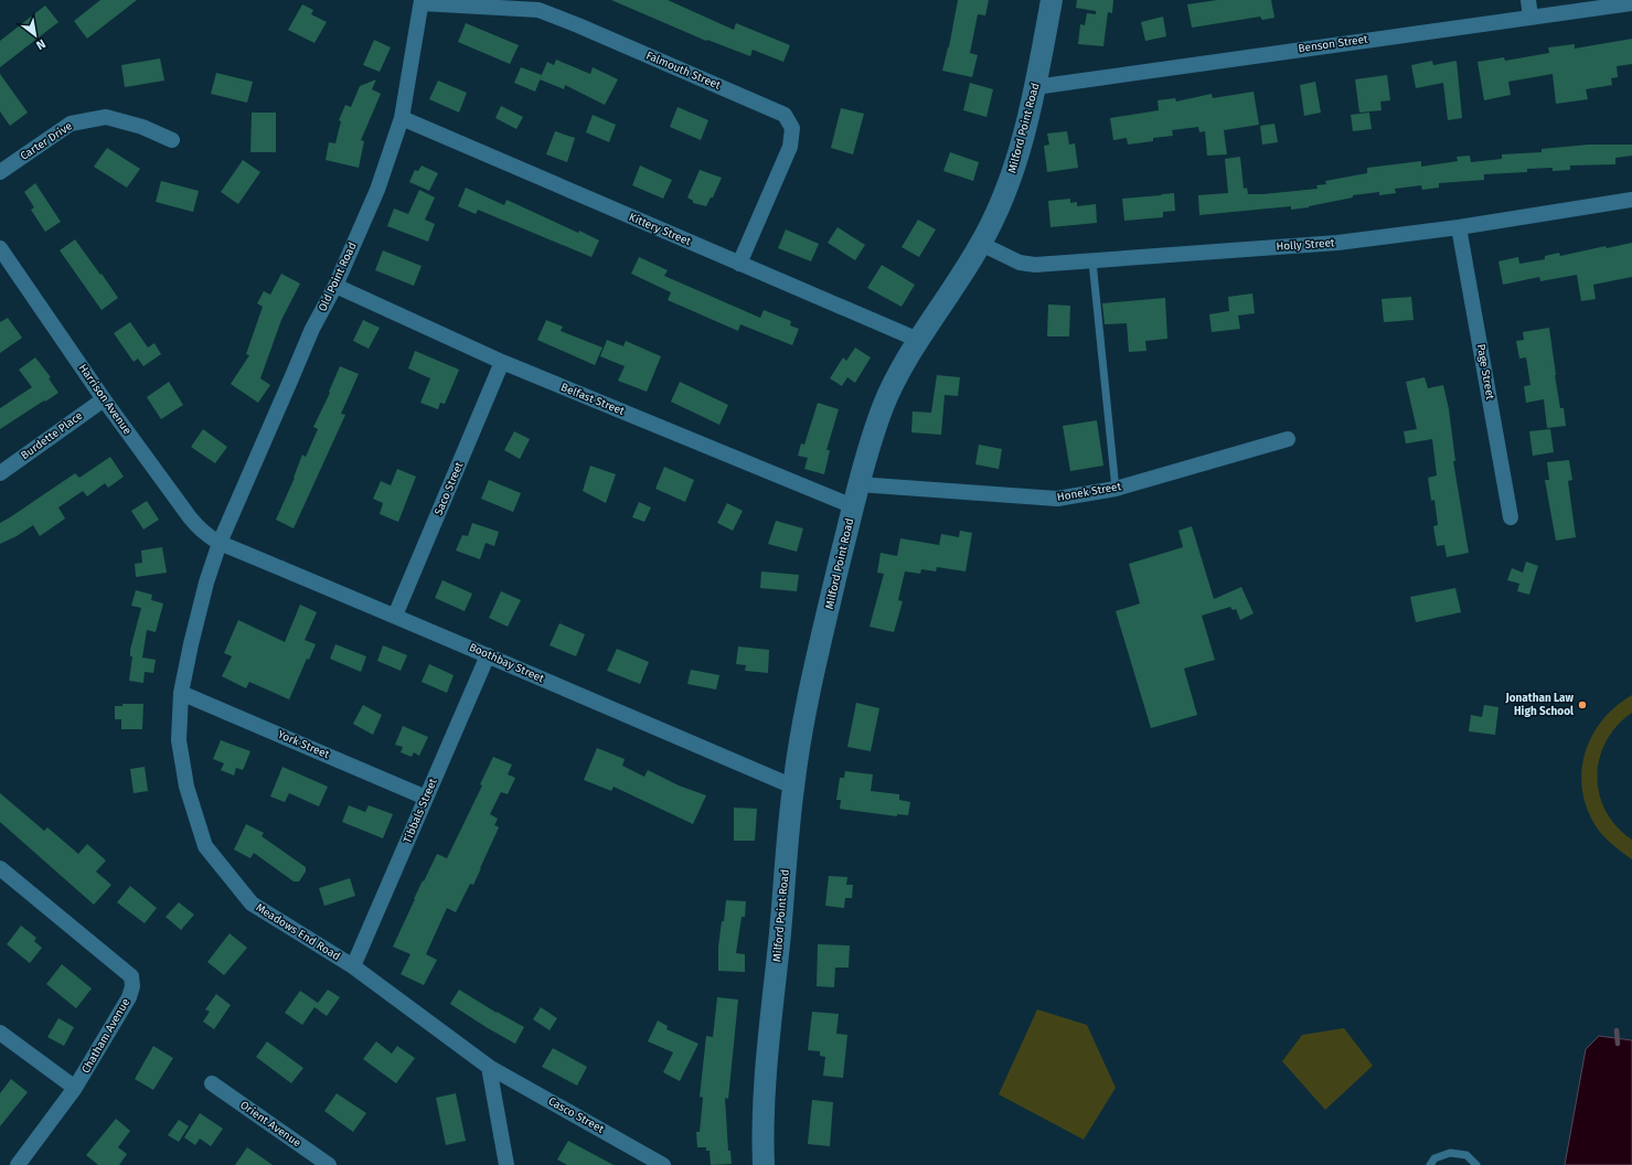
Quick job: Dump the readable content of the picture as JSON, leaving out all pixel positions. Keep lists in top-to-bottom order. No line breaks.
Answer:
{"streets":{"main road":["Milford Point Road"],"street":["Benson Street","Falmouth Street","Carter Drive","Kittery Street","Holly Street","Old Point Road","Page Street","Harrison Avenue","Belfast Street","Burdette Place","Saco Street","Honek Street","Boothbay Street","York Street","Tibbals Street","Meadows End Road","Chatham Avenue","Casco Street","Orient Avenue"]},"crossings":[["Benson Street","Milford Point Road"],["Falmouth Street","Kittery Street"],["Falmouth Street","Old Point Road"],["Milford Point Road","Kittery Street"],["Milford Point Road","Holly Street"],["Milford Point Road","Belfast Street"],["Milford Point Road","Honek Street"],["Milford Point Road","Boothbay Street"],["Kittery Street","Old Point Road"],["Holly Street","Page Street"],["Old Point Road","Harrison Avenue"],["Old Point Road","Belfast Street"],["Old Point Road","Boothbay Street"],["Old Point Road","Meadows End Road"],["Harrison Avenue","Burdette Place"],["Harrison Avenue","Boothbay Street"],["Harrison Avenue","Meadows End Road"],["Belfast Street","Saco Street"],["Saco Street","Boothbay Street"],["Boothbay Street","Tibbals Street"],["Boothbay Street","Meadows End Road"],["York Street","Tibbals Street"],["York Street","Meadows End Road"],["Tibbals Street","Meadows End Road"],["Meadows End Road","Casco Street"]],"places":["Jonathan Law High School"],"north":"bottom right"}
